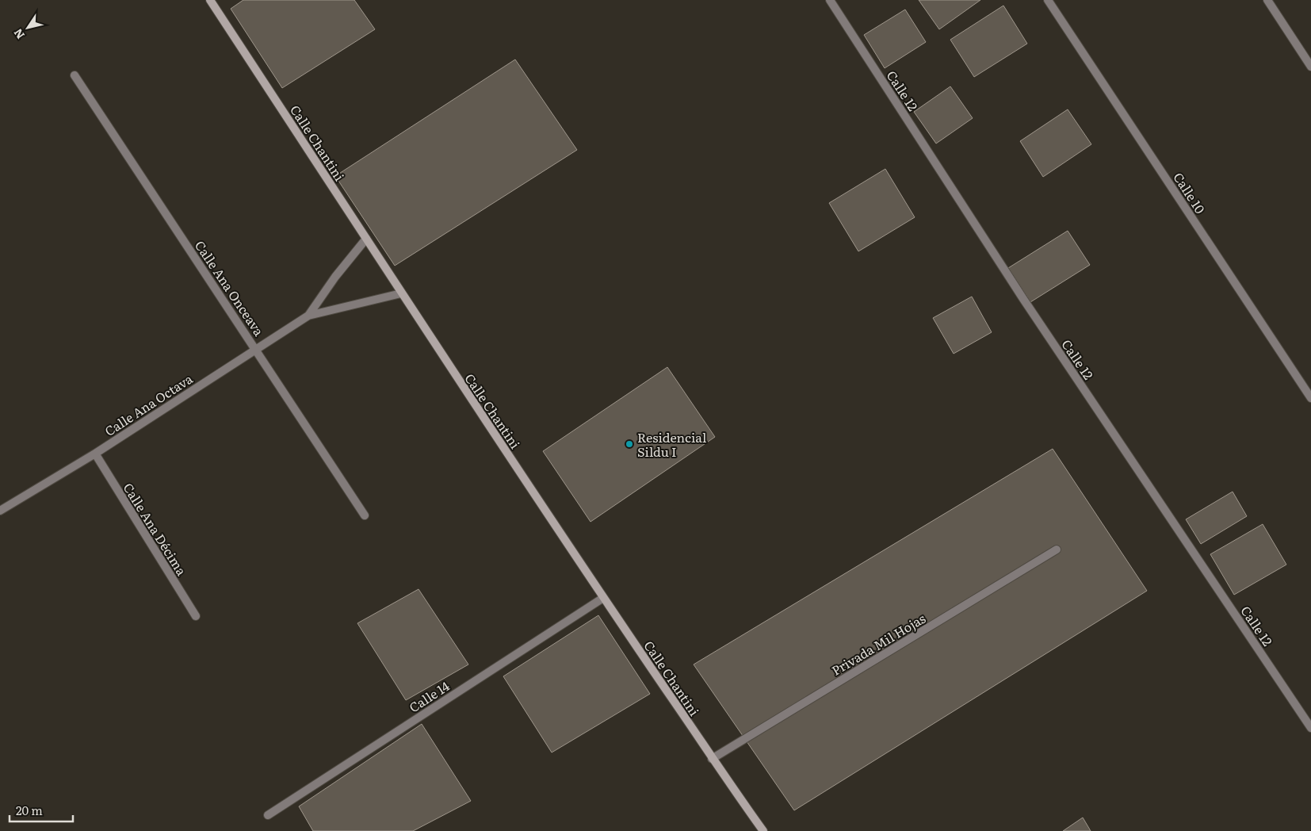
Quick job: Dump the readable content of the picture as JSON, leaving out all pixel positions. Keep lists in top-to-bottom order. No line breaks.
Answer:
{"streets":{"street":["Calle 12","Calle Chantini","Calle 10","Calle Ana Onceava","Calle Ana Octava","Calle Ana Décima","Privada Mil Hojas","Calle 14"]},"crossings":[["Calle Chantini","Calle Ana Octava"],["Calle Chantini","Privada Mil Hojas"],["Calle Chantini","Calle 14"],["Calle Ana Onceava","Calle Ana Octava"],["Calle Ana Octava","Calle Ana Décima"]],"places":["Residencial Sildu I"],"scale_bar":"20 m","north":"bottom left"}
